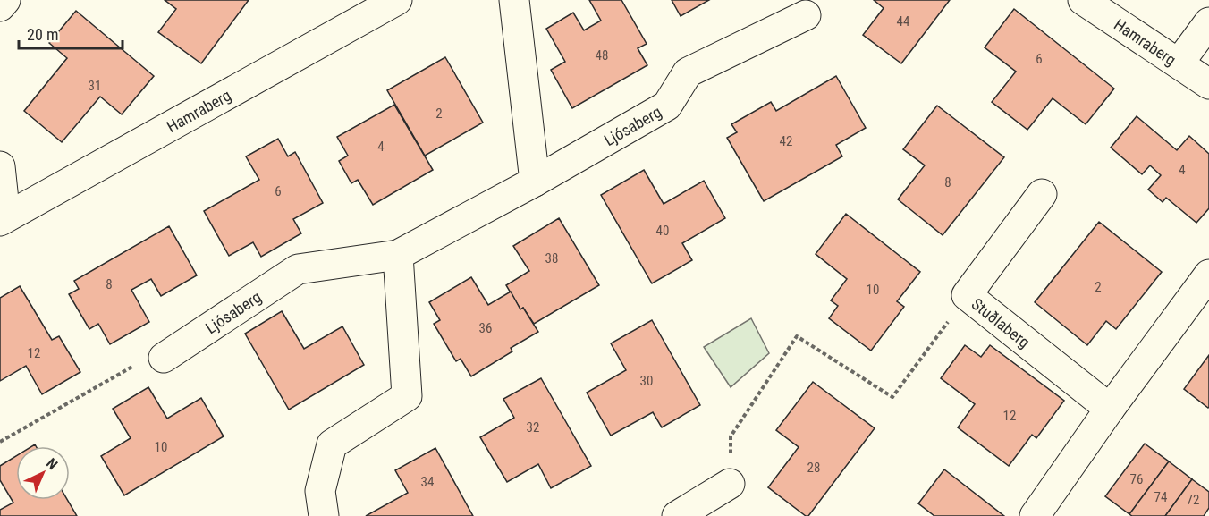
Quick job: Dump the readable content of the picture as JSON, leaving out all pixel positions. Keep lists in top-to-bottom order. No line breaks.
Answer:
{"streets":{"street":["Hamraberg","Ljósaberg","Stuðlaberg"]},"house_numbers":["44","48","6","31","2","42","4","4","8","6","40","38","8","2","10","36","12","30","12","32","10","28","76","34","74","72"],"scale_bar":"20 m","north":"top right"}
